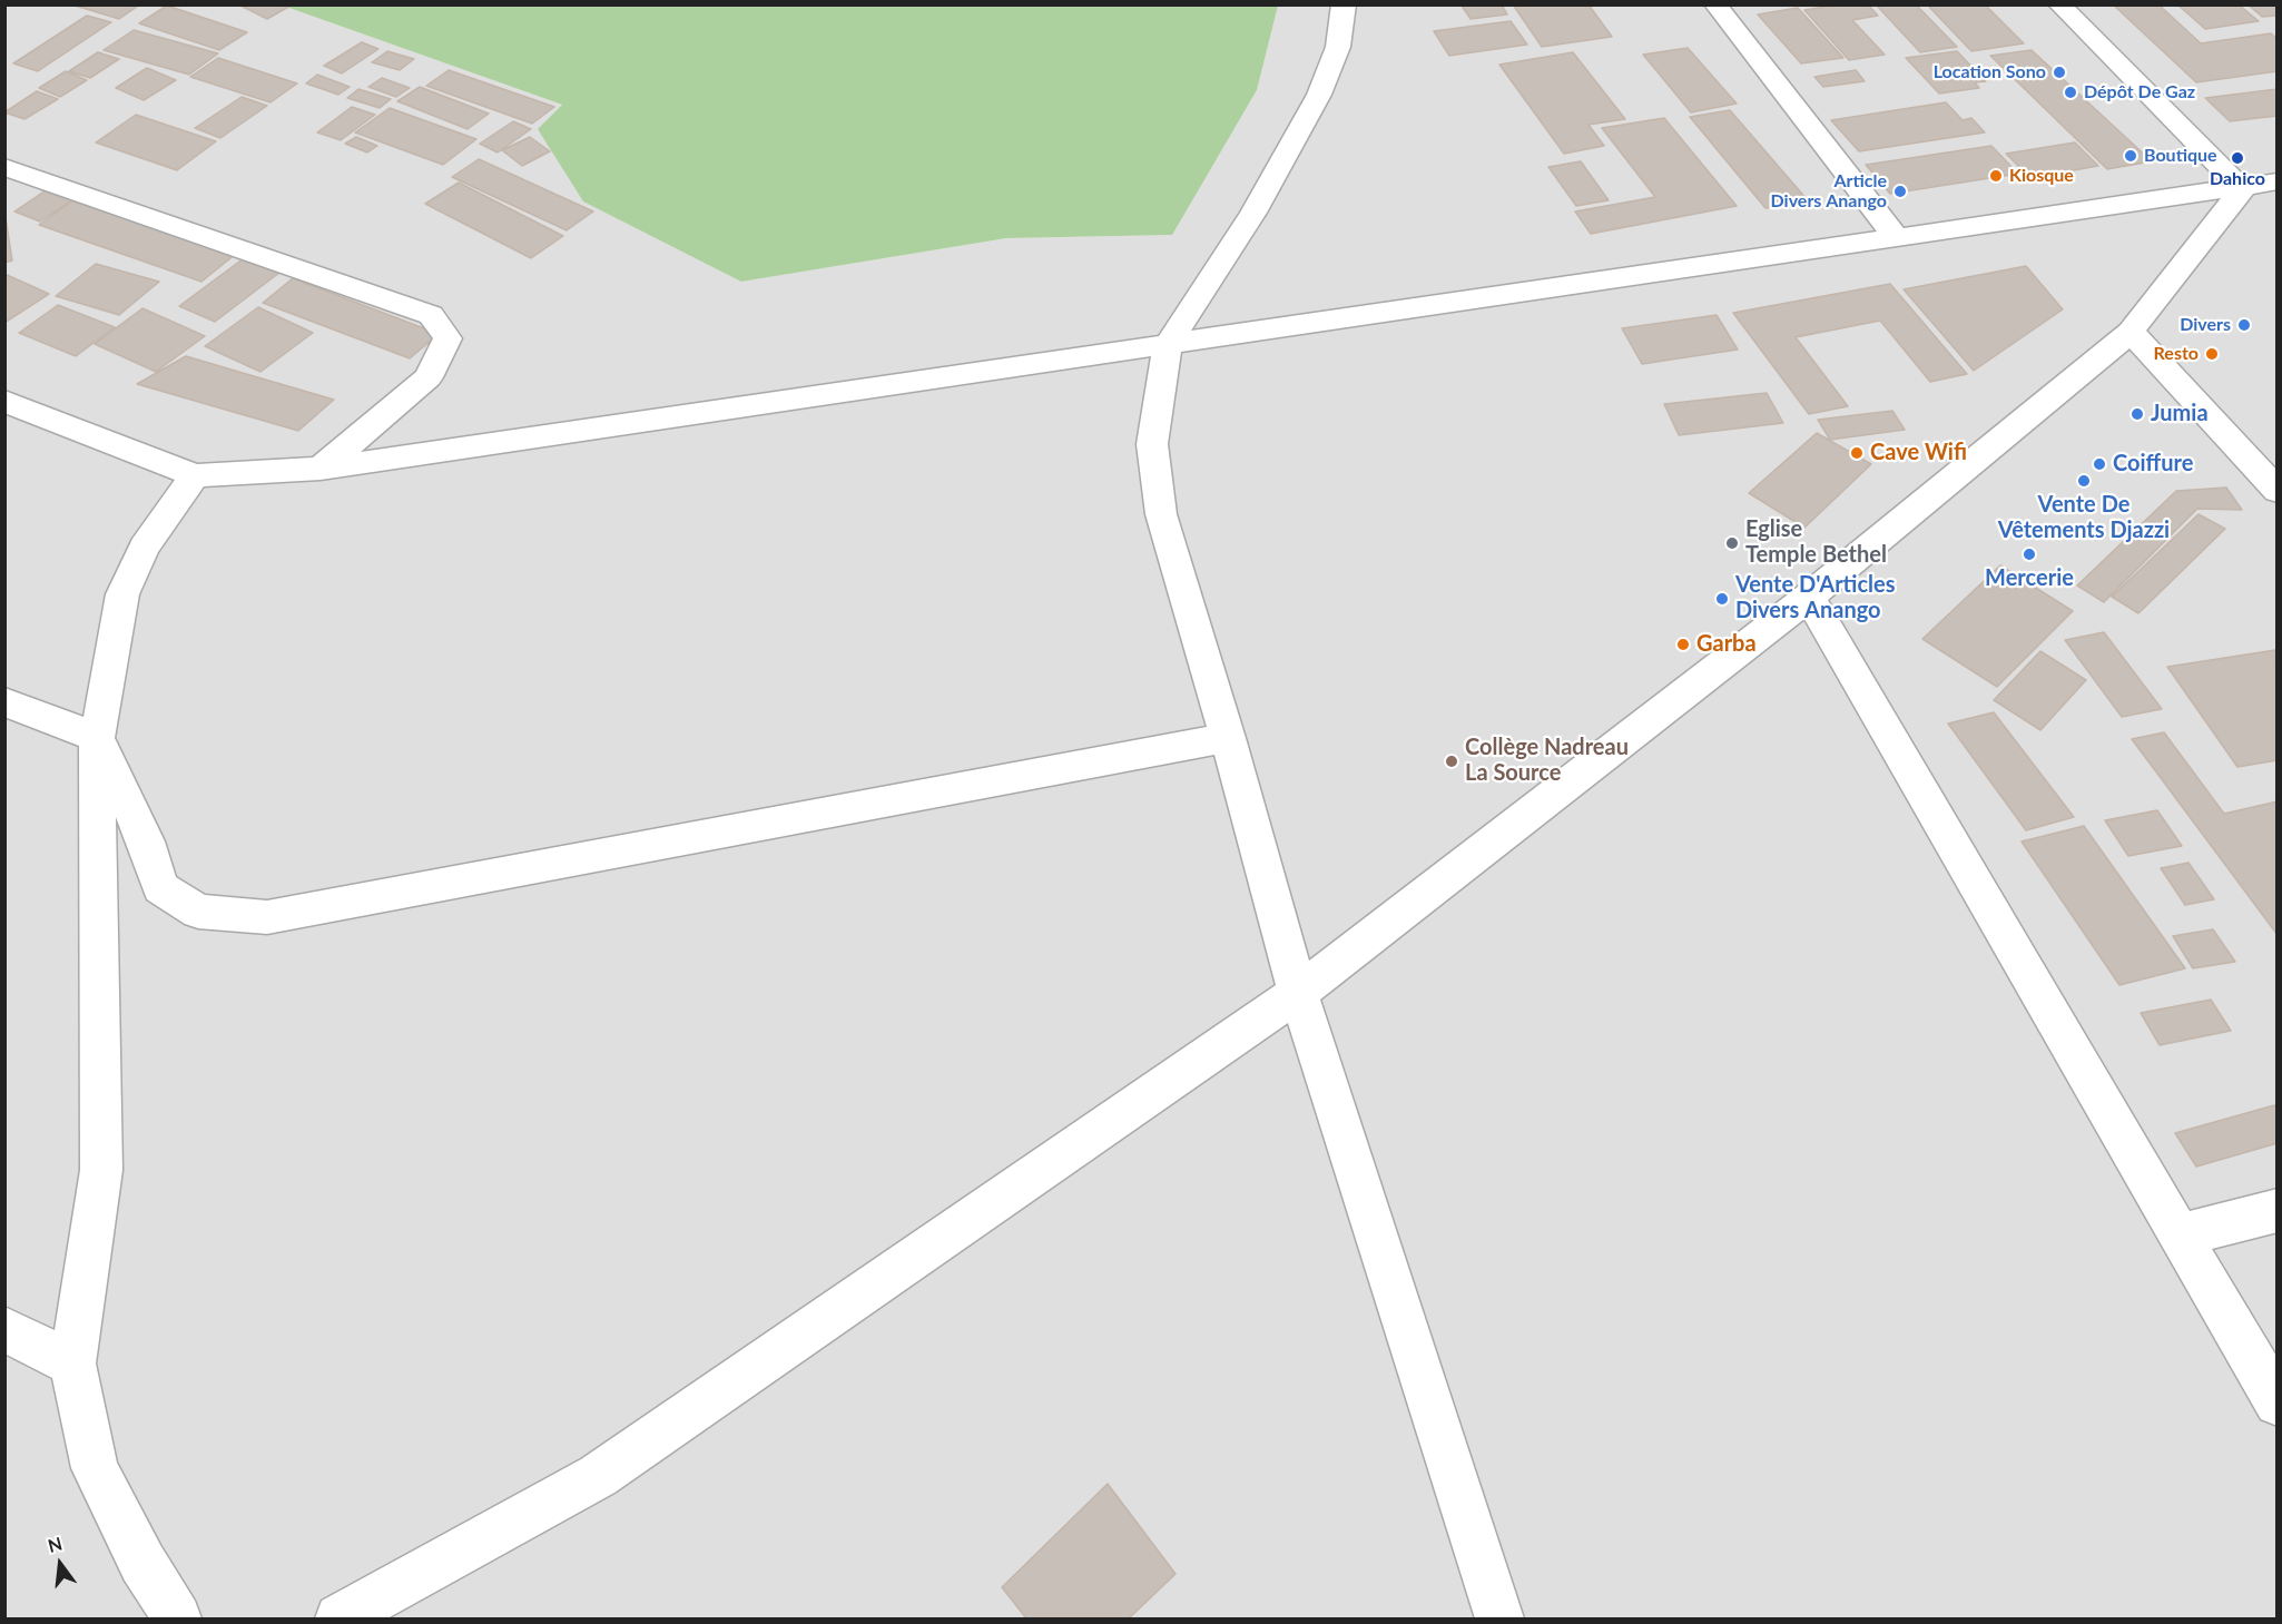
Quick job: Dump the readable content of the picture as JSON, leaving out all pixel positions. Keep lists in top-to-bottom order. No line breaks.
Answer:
{"places":["Location Sono","Dépôt De Gaz","Boutique","Dahico","Kiosque","Article Divers Anango","Divers","Resto","Jumia","Cave Wifi","Coiffure","Vente De Vêtements Djazzi","Eglise Temple Bethel","Mercerie","Vente D'Articles Divers Anango","Garba","Collège Nadreau La Source"],"north":"top"}
